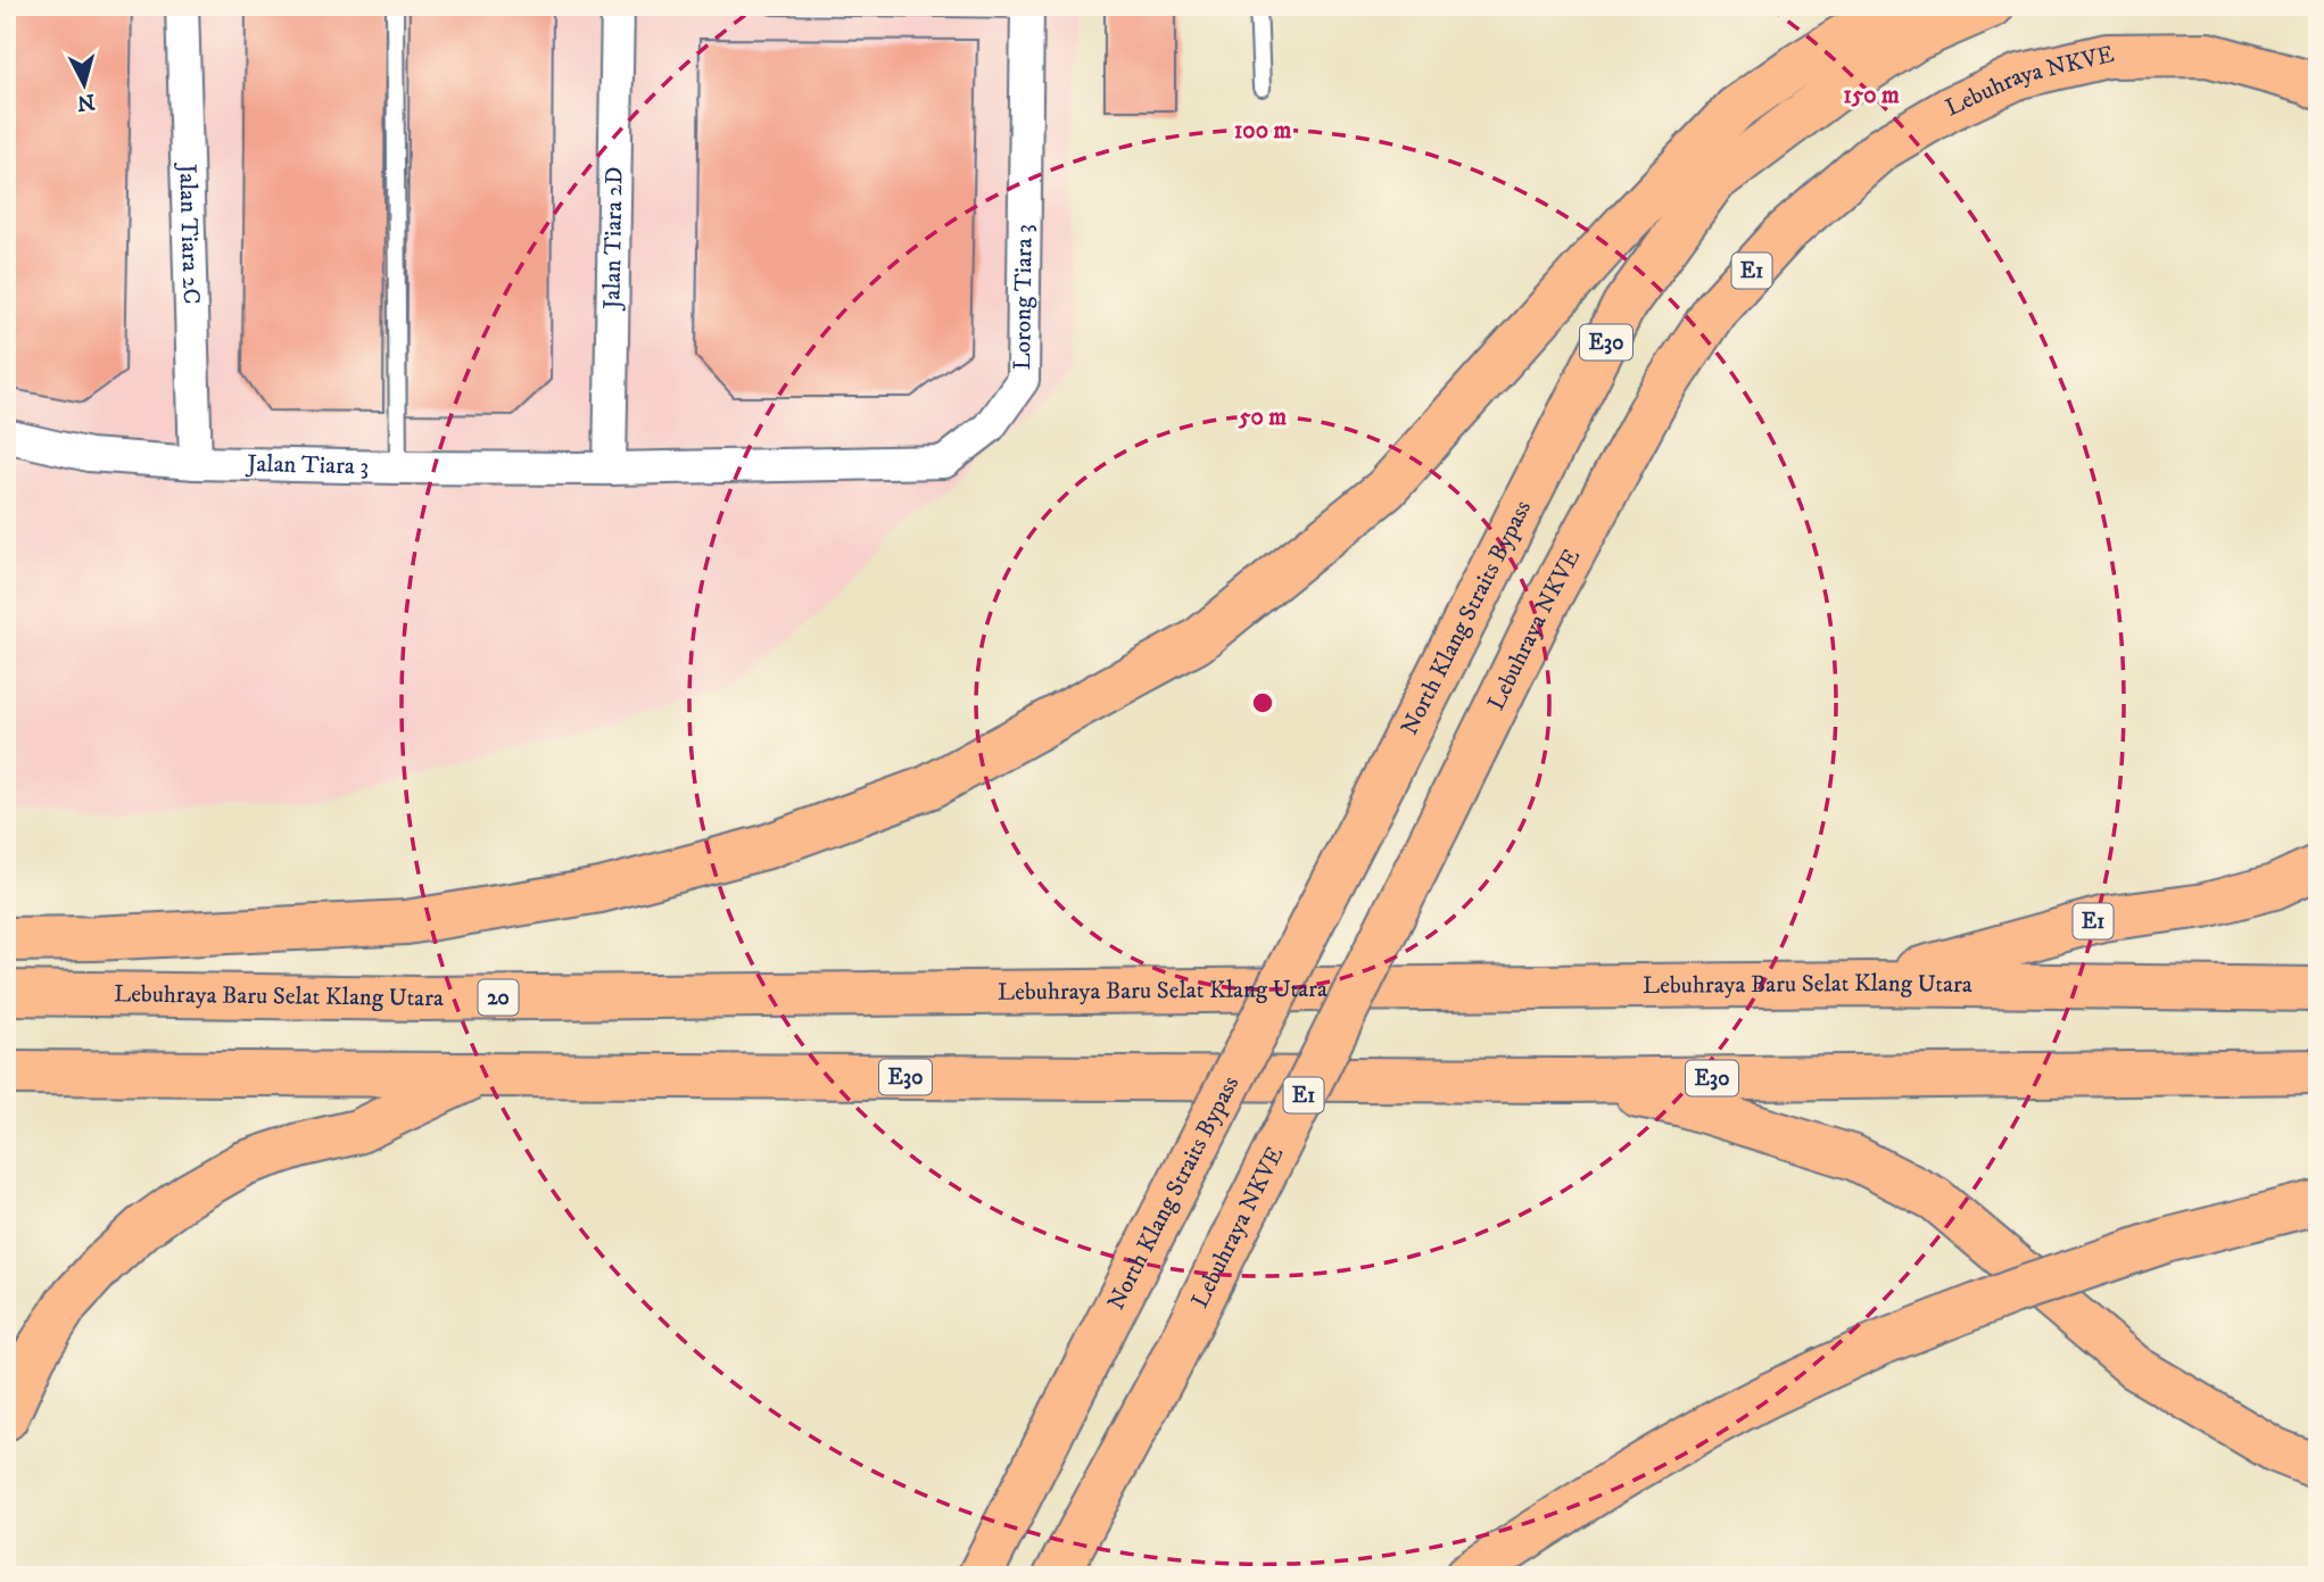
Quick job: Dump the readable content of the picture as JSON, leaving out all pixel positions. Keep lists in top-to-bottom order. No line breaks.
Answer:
{"streets":{"highway":["Lebuhraya NKVE","E1","E30","North Klang Straits Bypass","Lebuhraya Baru Selat Klang Utara","20"],"street":["Jalan Tiara 2C","Jalan Tiara 2D","Lorong Tiara 3","Jalan Tiara 3"]},"crossings":[["Jalan Tiara 2C","Jalan Tiara 3"],["Jalan Tiara 2D","Lorong Tiara 3"],["Jalan Tiara 2D","Jalan Tiara 3"],["E1","Lebuhraya Baru Selat Klang Utara"],["Lorong Tiara 3","Jalan Tiara 3"],["E30","North Klang Straits Bypass"]],"north":"bottom","rings":["150 m","100 m","50 m"]}
